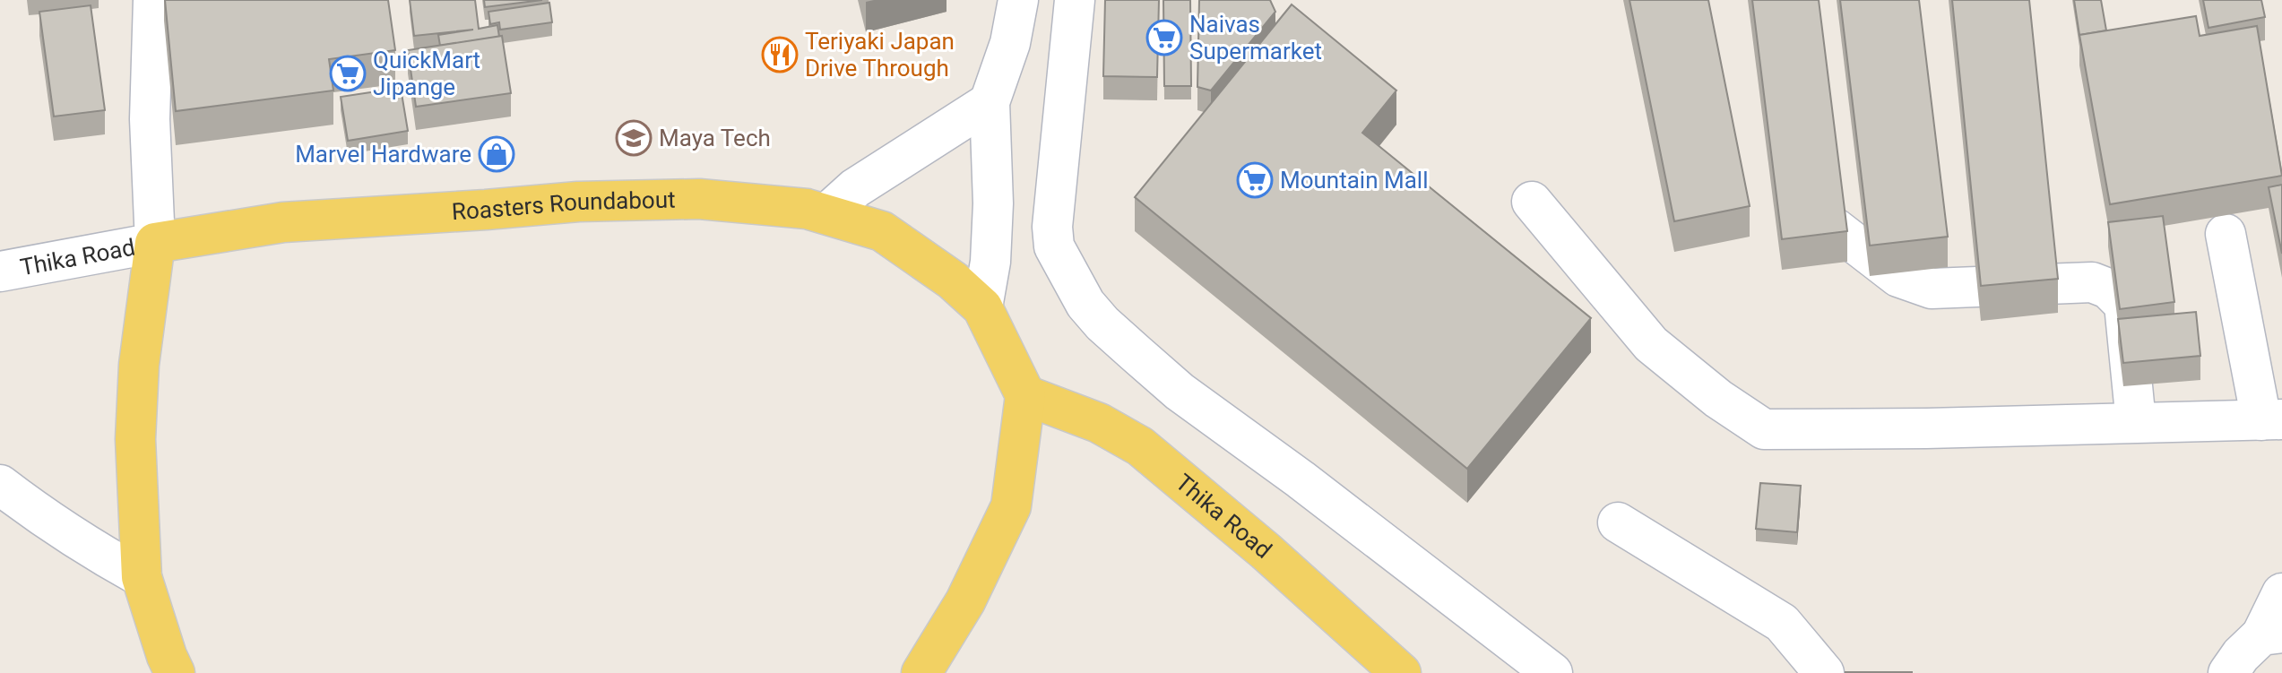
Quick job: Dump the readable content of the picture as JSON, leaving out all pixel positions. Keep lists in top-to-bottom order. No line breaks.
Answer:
{"streets":{"main road":["Roasters Roundabout","Thika Road"]},"crossings":[["Roasters Roundabout","Thika Road"]],"places":{"supermarket":["Naivas Supermarket","QuickMart Jipange","Mountain Mall"],"restaurant":["Teriyaki Japan Drive Through"],"school or university":["Maya Tech"],"shop":["Marvel Hardware"]}}
